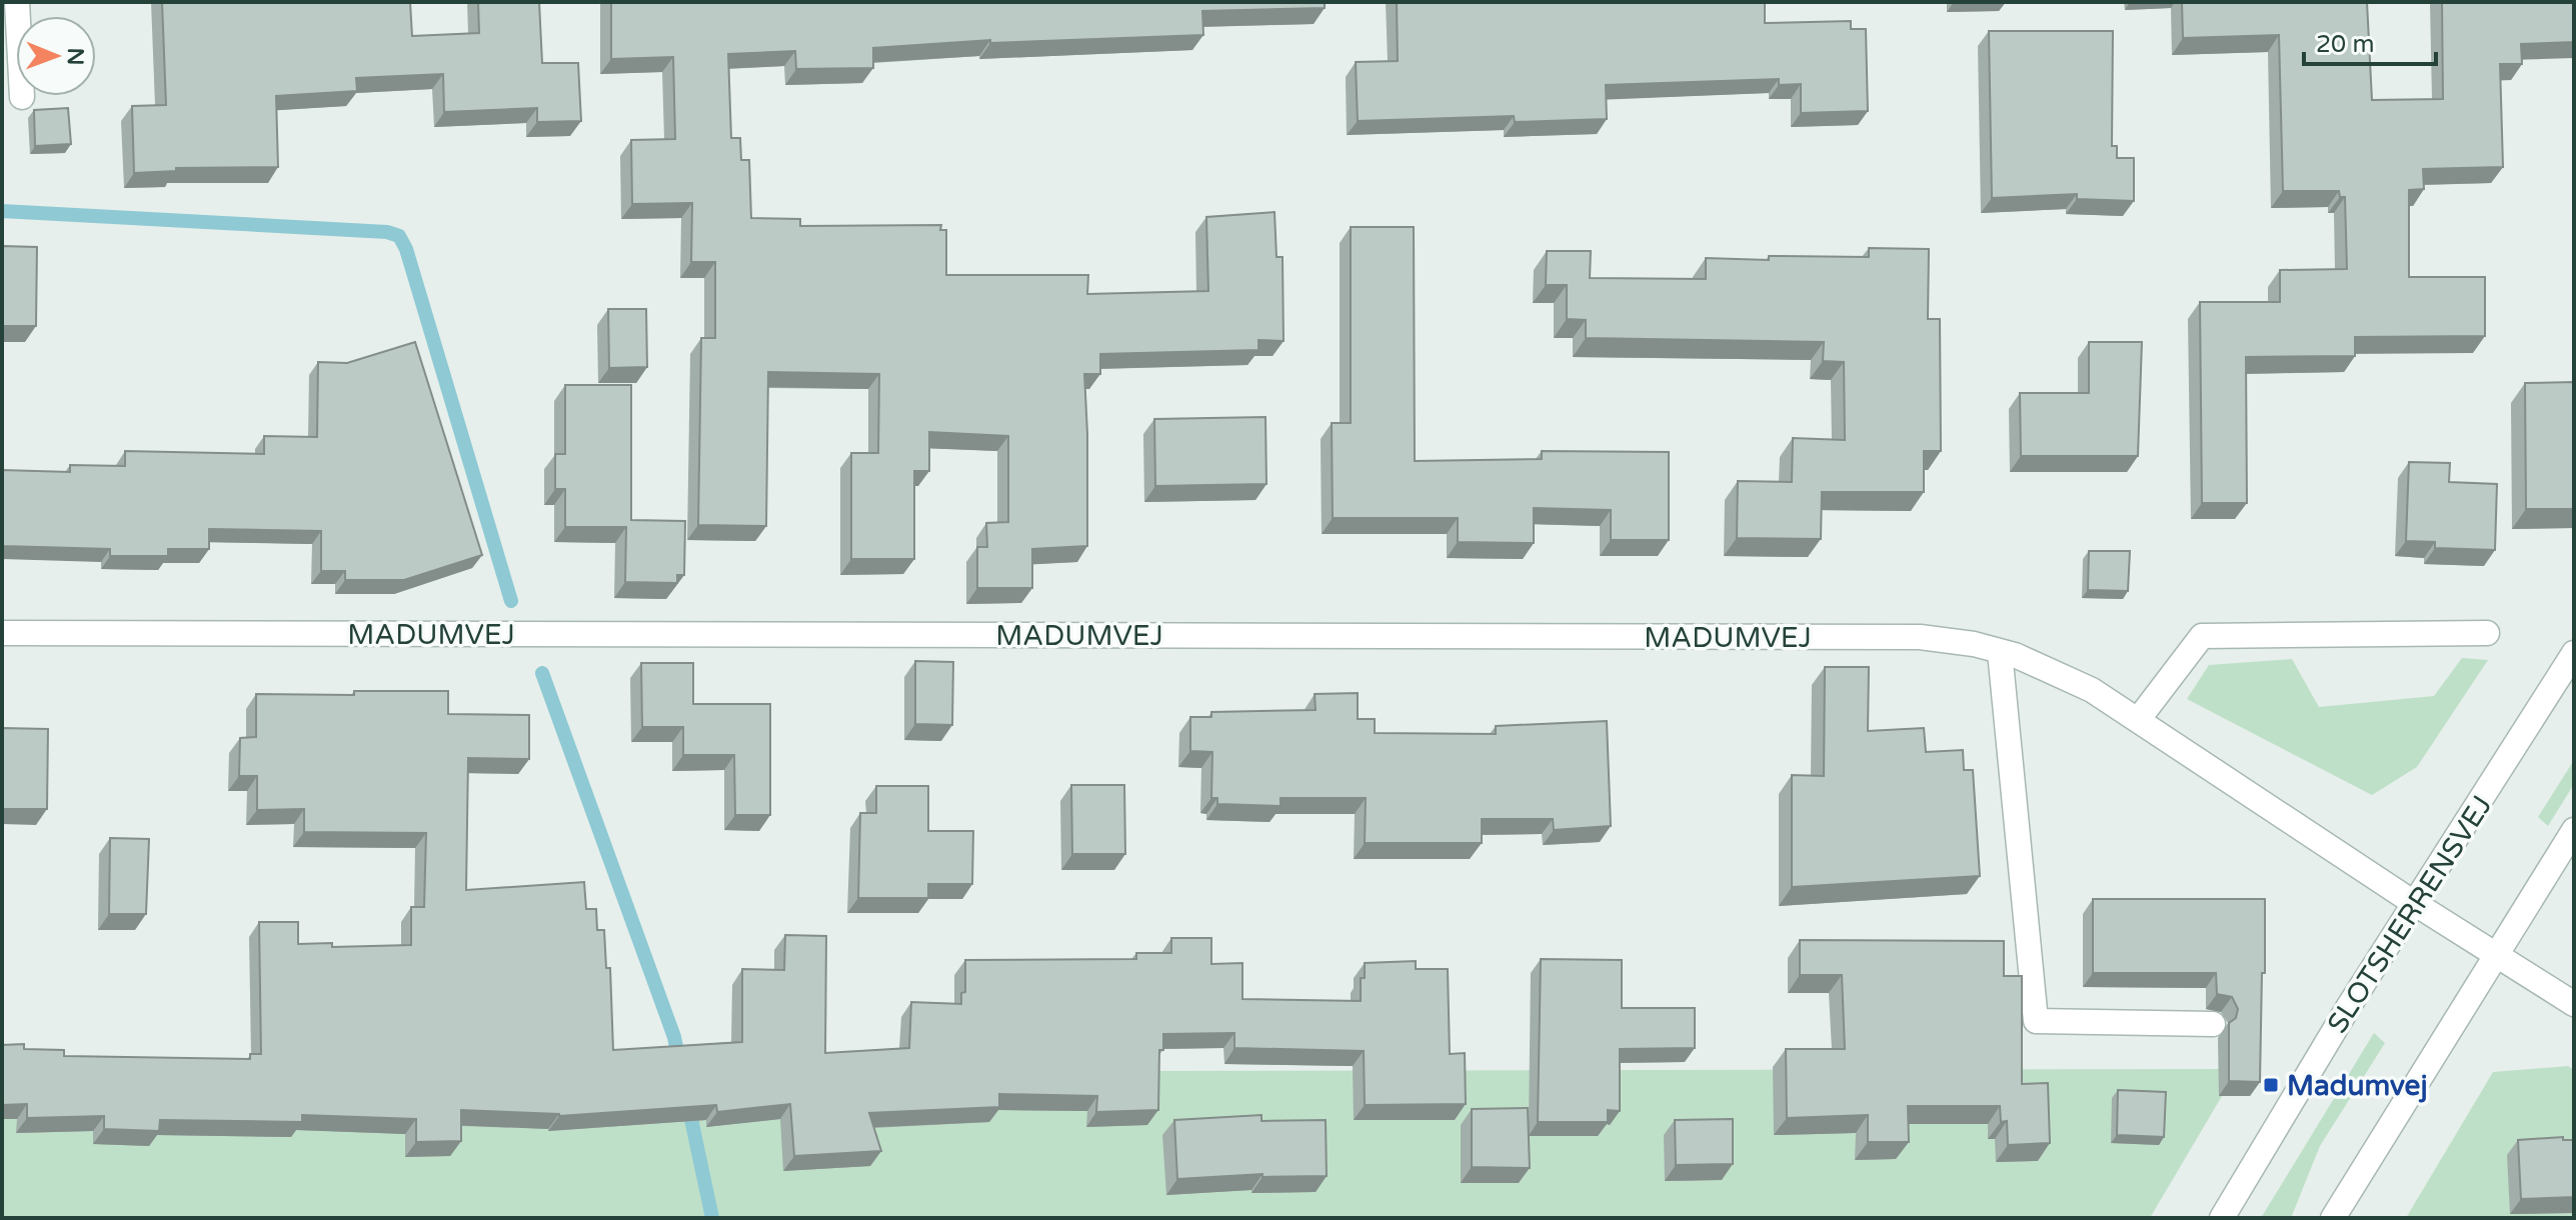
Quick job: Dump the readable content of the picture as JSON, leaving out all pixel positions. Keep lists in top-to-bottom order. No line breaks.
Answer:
{"streets":{"street":["MADUMVEJ","SLOTSHERRENSVEJ"]},"crossings":[["MADUMVEJ","SLOTSHERRENSVEJ"]],"places":{"transit":["Madumvej"]},"scale_bar":"20 m","north":"right"}
